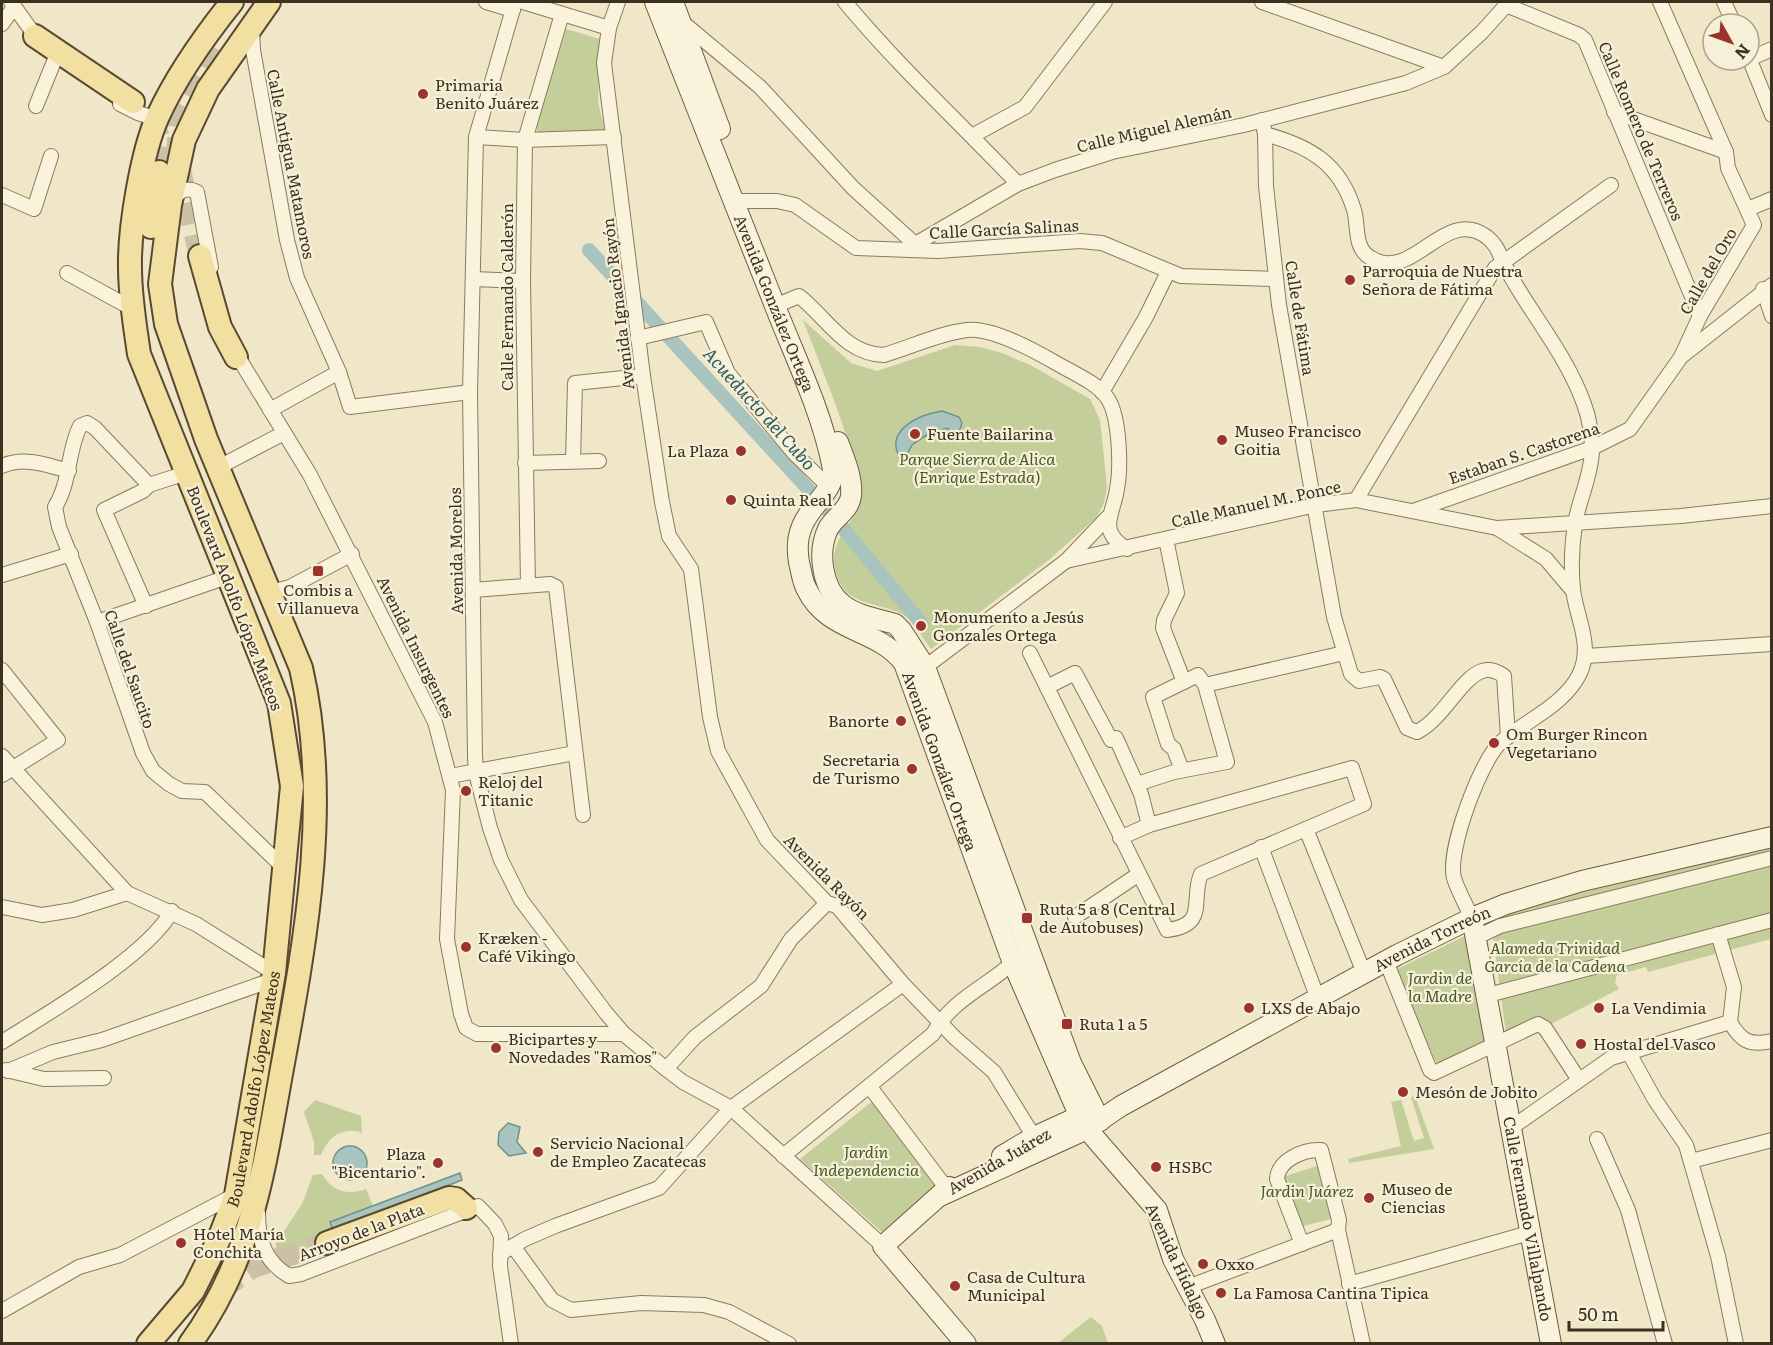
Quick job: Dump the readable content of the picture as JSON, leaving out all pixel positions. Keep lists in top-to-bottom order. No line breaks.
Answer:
{"streets":{"main road":["Boulevard Adolfo López Mateos"],"street":["Calle Miguel Alemán","Calle Romero de Terreros","Calle Antigua Matamoros","Calle García Salinas","Calle del Oro","Calle Fernando Calderón","Avenida González Ortega","Avenida Ignacio Rayón","Calle de Fátima","Estaban S. Castorena","Calle Manuel M. Ponce","Avenida Morelos","Avenida Insurgentes","Calle del Saucito","Avenida Rayón","Avenida Torreón","Avenida Juárez","Calle Fernando Villalpando","Arroyo de la Plata","Avenida Hidalgo"]},"crossings":[["Calle Miguel Alemán","Calle Romero de Terreros"],["Calle Miguel Alemán","Calle García Salinas"],["Calle Miguel Alemán","Calle de Fátima"],["Calle Romero de Terreros","Calle del Oro"],["Calle Antigua Matamoros","Avenida Morelos"],["Calle Antigua Matamoros","Boulevard Adolfo López Mateos"],["Calle García Salinas","Calle de Fátima"],["Calle del Oro","Estaban S. Castorena"],["Avenida González Ortega","Avenida Torreón"],["Avenida González Ortega","Avenida Juárez"],["Avenida González Ortega","Avenida Hidalgo"],["Avenida Ignacio Rayón","Avenida Rayón"],["Calle de Fátima","Calle Manuel M. Ponce"],["Estaban S. Castorena","Calle Manuel M. Ponce"],["Avenida Morelos","Avenida Insurgentes"],["Avenida Morelos","Avenida Juárez"],["Boulevard Adolfo López Mateos","Avenida Insurgentes"],["Boulevard Adolfo López Mateos","Calle del Saucito"],["Boulevard Adolfo López Mateos","Arroyo de la Plata"],["Avenida Rayón","Avenida Juárez"],["Avenida Torreón","Avenida Juárez"],["Avenida Torreón","Calle Fernando Villalpando"],["Avenida Torreón","Avenida Hidalgo"],["Avenida Juárez","Avenida Hidalgo"]],"water":["Acueducto del Cubo"],"parks":["Parque Sierra de Alica (Enrique Estrada)","Alameda Trinidad García de la Cadena","Jardin de la Madre","Jardín Independencia","Jardin Juárez"],"places":{"other":["Primaria Benito Juárez","Parroquia de Nuestra Señora de Fátima","Fuente Bailarina","Museo Francisco Goitia","La Plaza","Quinta Real","Monumento a Jesús Gonzales Ortega","Banorte","Om Burger Rincon Vegetariano","Secretaria de Turismo","Reloj del Titanic","Kræken - Café Vikingo","LXS de Abajo","La Vendimia","Hostal del Vasco","Bicipartes y Novedades \"Ramos\"","Mesón de Jobito","Servicio Nacional de Empleo Zacatecas","Plaza \"Bicentario\".","HSBC","Museo de Ciencias","Hotel María Conchita","Oxxo","Casa de Cultura Municipal","La Famosa Cantina Tipica"],"transit":["Combis a Villanueva","Ruta 5 a 8 (Central de Autobuses)","Ruta 1 a 5"]},"scale_bar":"50 m","north":"bottom right"}
